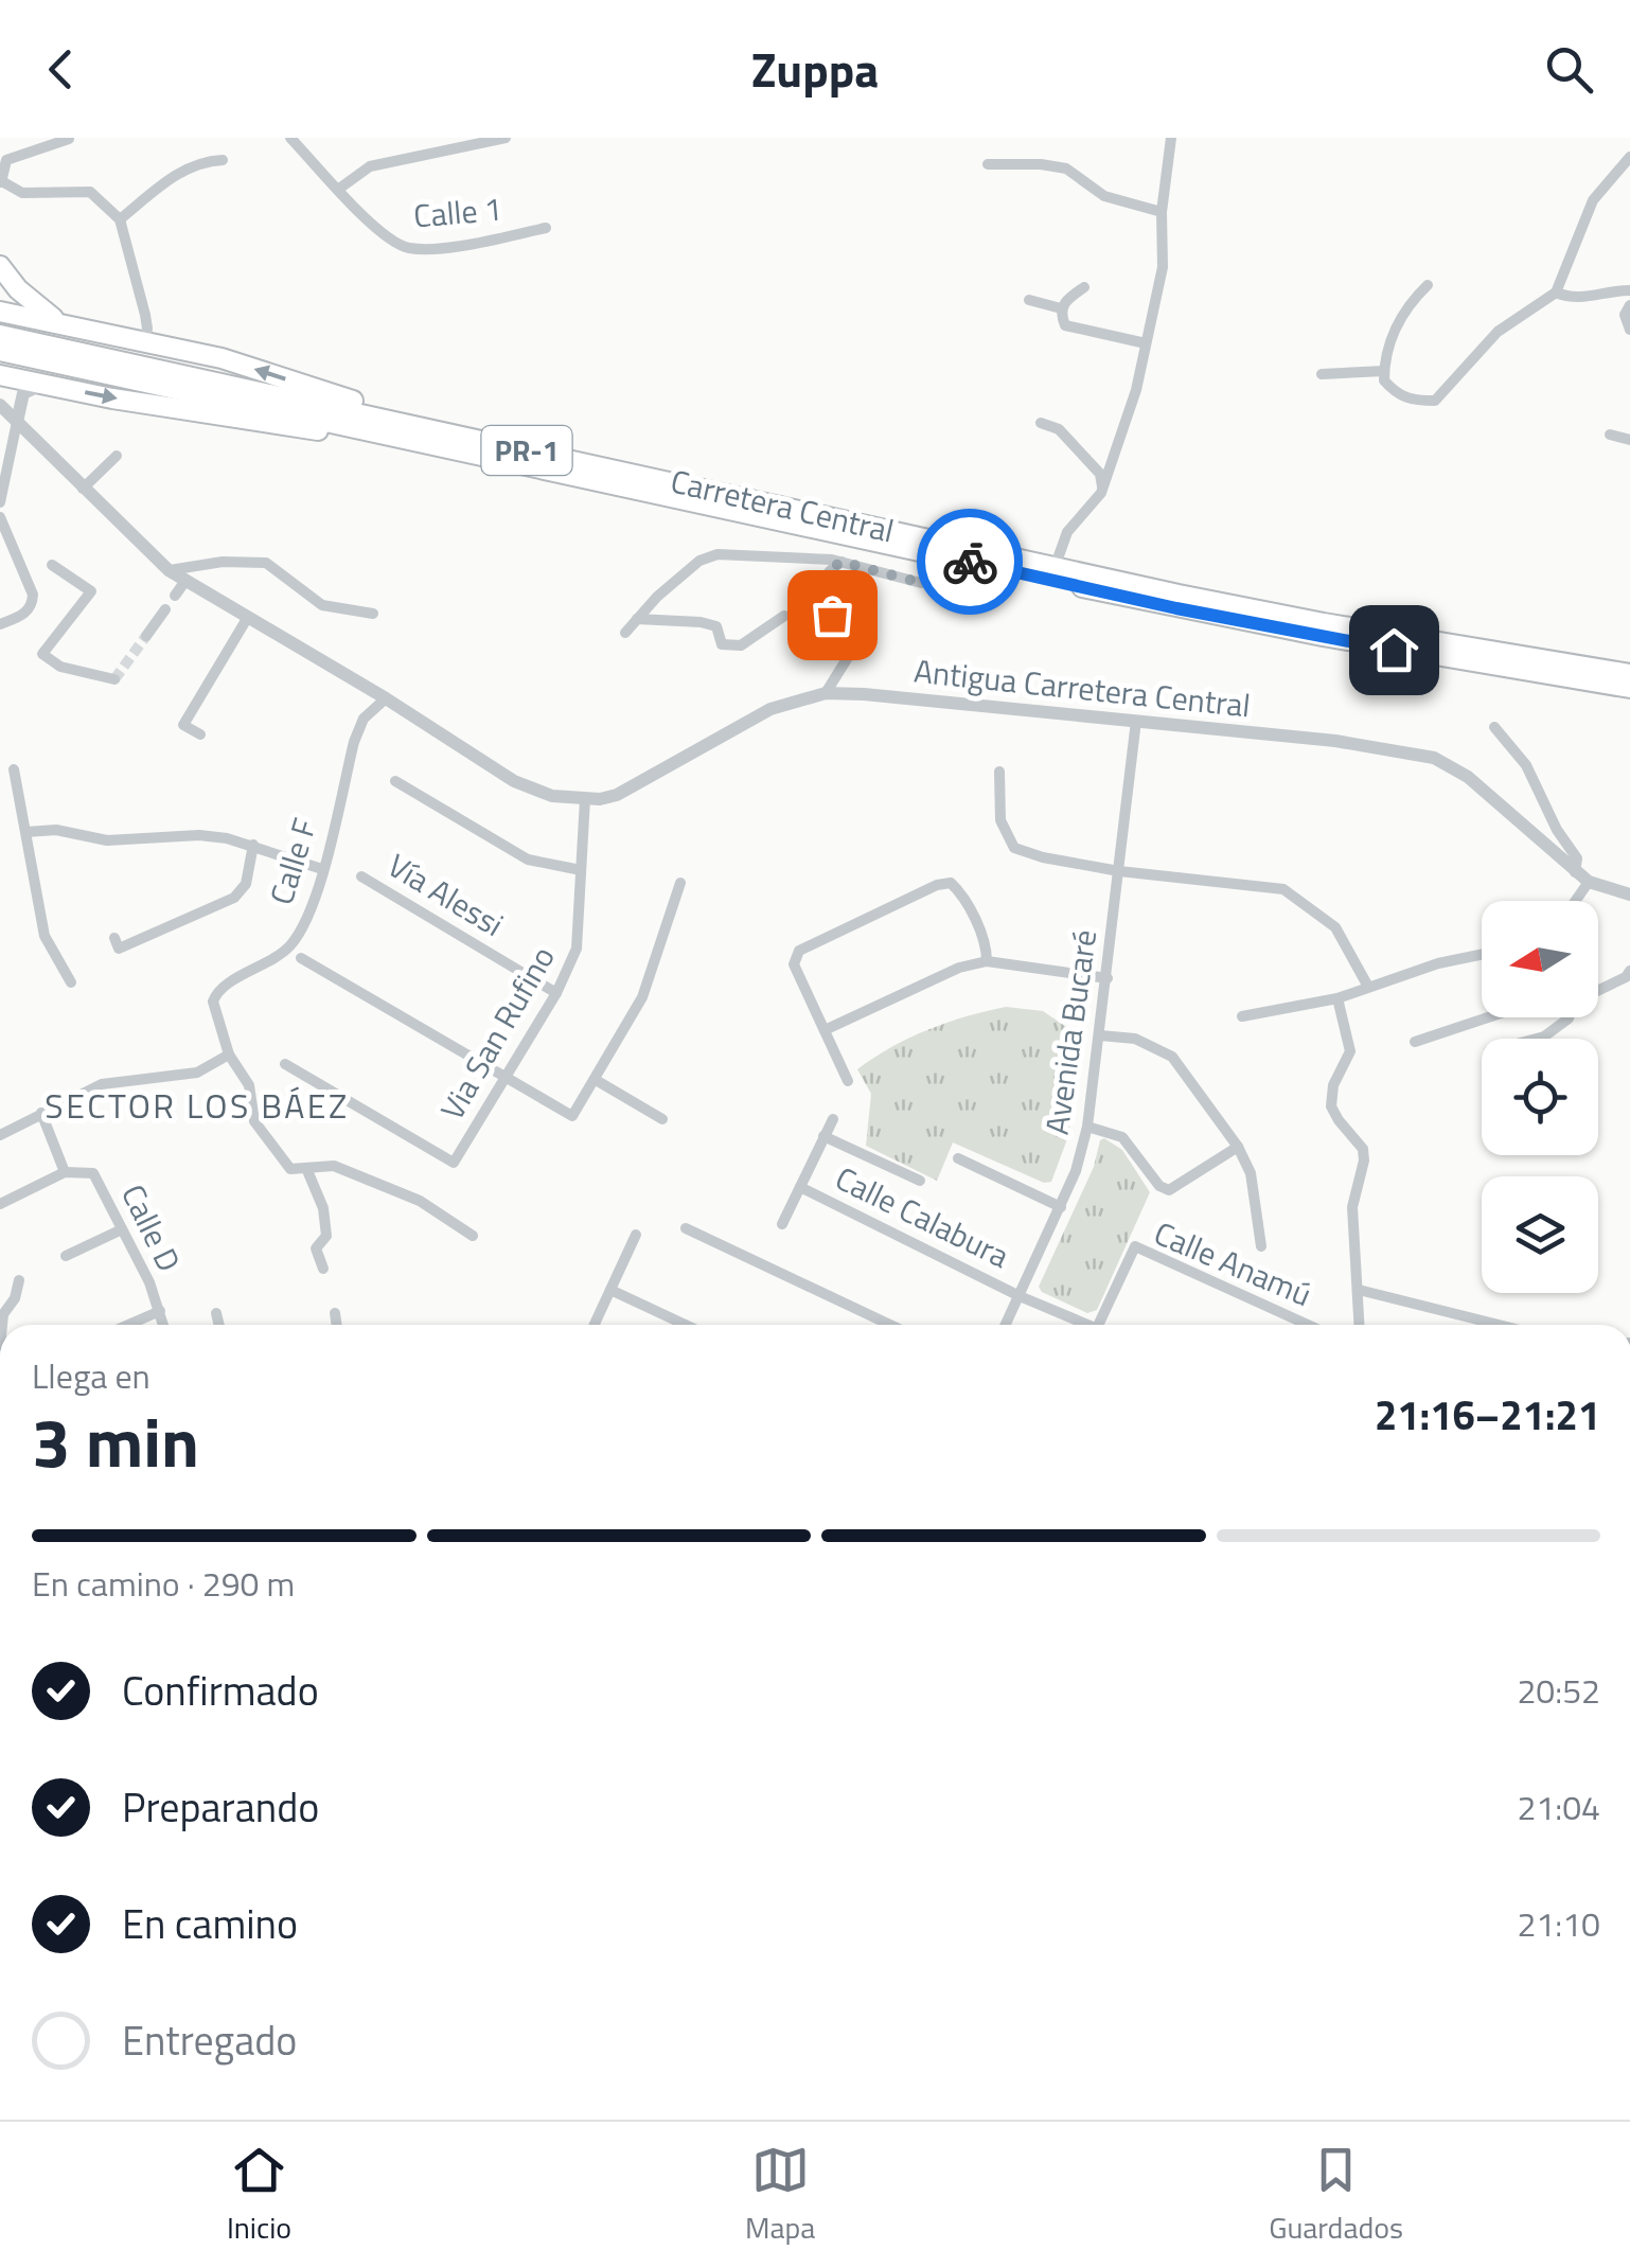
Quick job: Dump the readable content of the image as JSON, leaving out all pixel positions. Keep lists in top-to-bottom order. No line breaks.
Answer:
{"streets":{"highway":["PR-1","Carretera Central"],"street":["Calle 1","Antigua Carretera Central","Calle F","Vía Alessi","Avenida Bucaré","Via San Rufino","Calle Calabura","Calle D","Calle Anamú"]},"crossings":[["Antigua Carretera Central","Calle F"],["Antigua Carretera Central","Avenida Bucaré"],["Antigua Carretera Central","Via San Rufino"],["Vía Alessi","Via San Rufino"],["Avenida Bucaré","Calle Calabura"]],"districts":["SECTOR LOS BÁEZ"],"north":"left","page":{"header":"Zuppa","heading":["3 min","Llega en","21:16–21:21"],"bar":"En camino · 290 m","list":[["Confirmado","20:52"],["Preparando","21:04"],["En camino","21:10"],"Entregado"],"tabs":["Inicio","Mapa","Guardados"]}}
